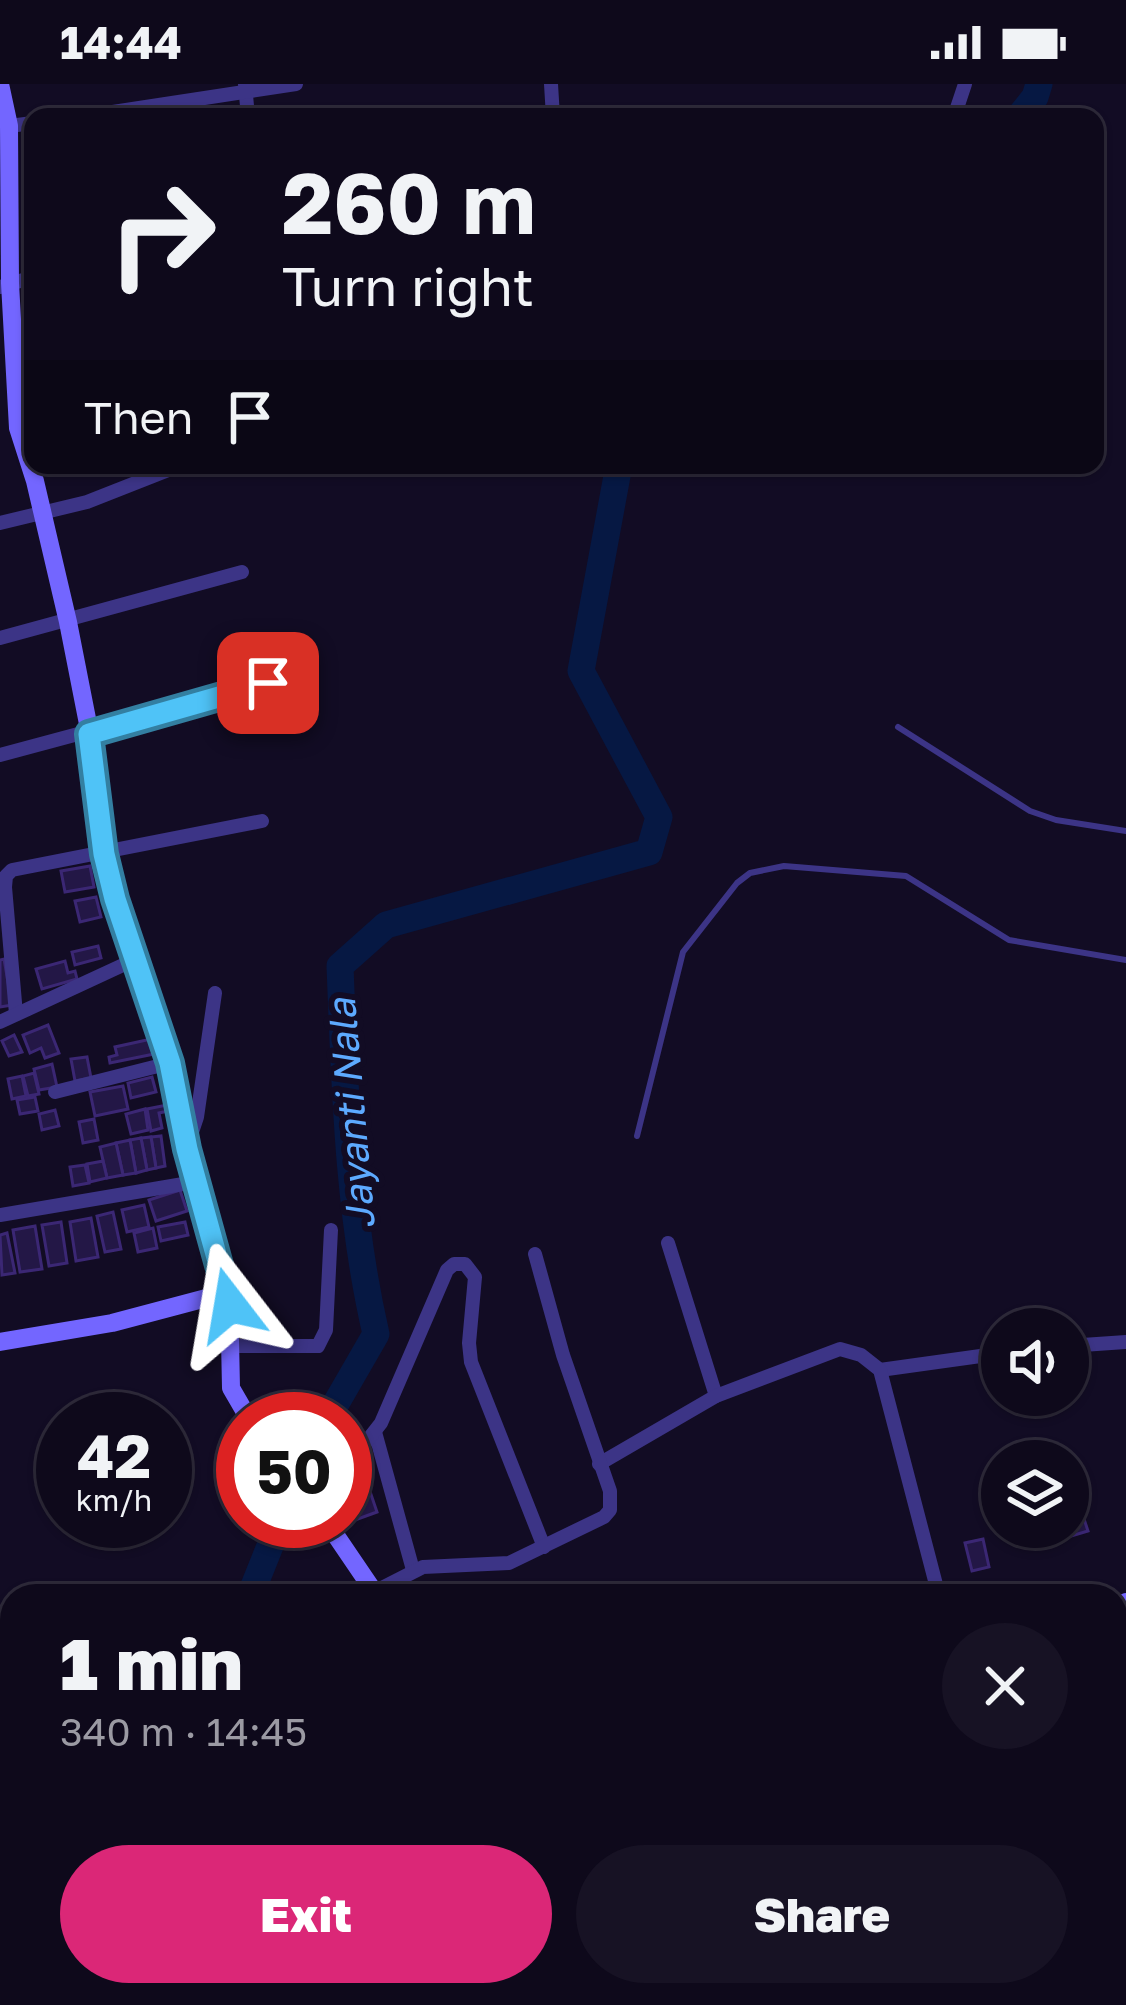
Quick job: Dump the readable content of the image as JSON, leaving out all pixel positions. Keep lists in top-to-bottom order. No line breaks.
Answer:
{"water":["Jayanti Nala"],"page":{"status":"14:44","turn":["260 m","Turn right"],"then":"Then","speed":"42 km/h","limit":"50","heading":["1 min","340 m · 14:45"],"buttons":["Exit","Share"]}}
